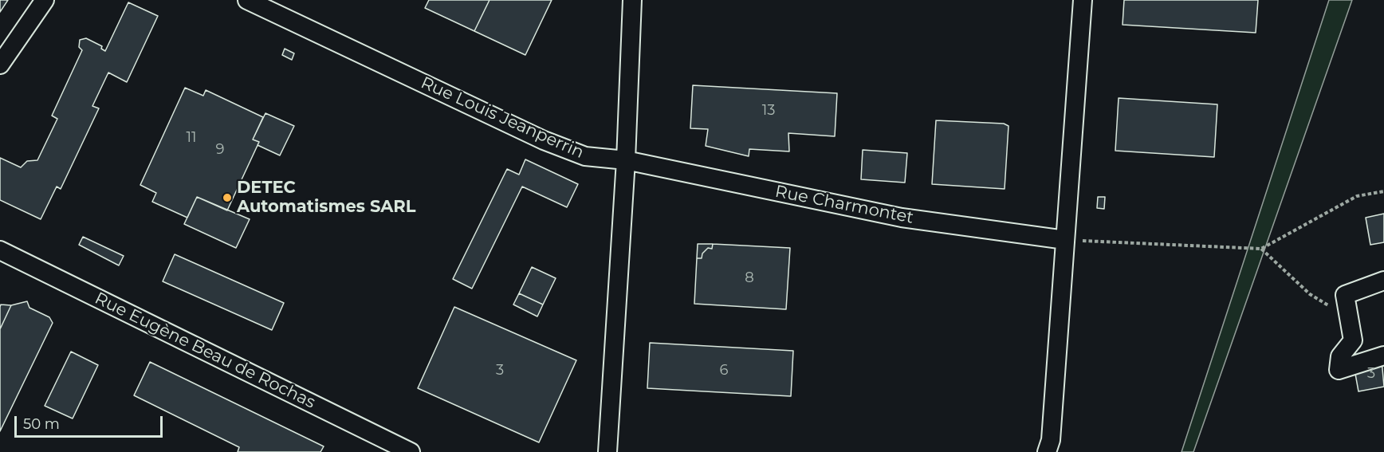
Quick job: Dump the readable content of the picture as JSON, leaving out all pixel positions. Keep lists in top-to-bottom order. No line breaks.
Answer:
{"streets":{"street":["Rue Louis Jeanperrin","Rue Charmontet","Rue Eugène Beau de Rochas"]},"crossings":[["Rue Louis Jeanperrin","Rue Charmontet"]],"places":["DETEC Automatismes SARL"],"house_numbers":["13","11","9","8","3","6","3"],"scale_bar":"50 m"}
